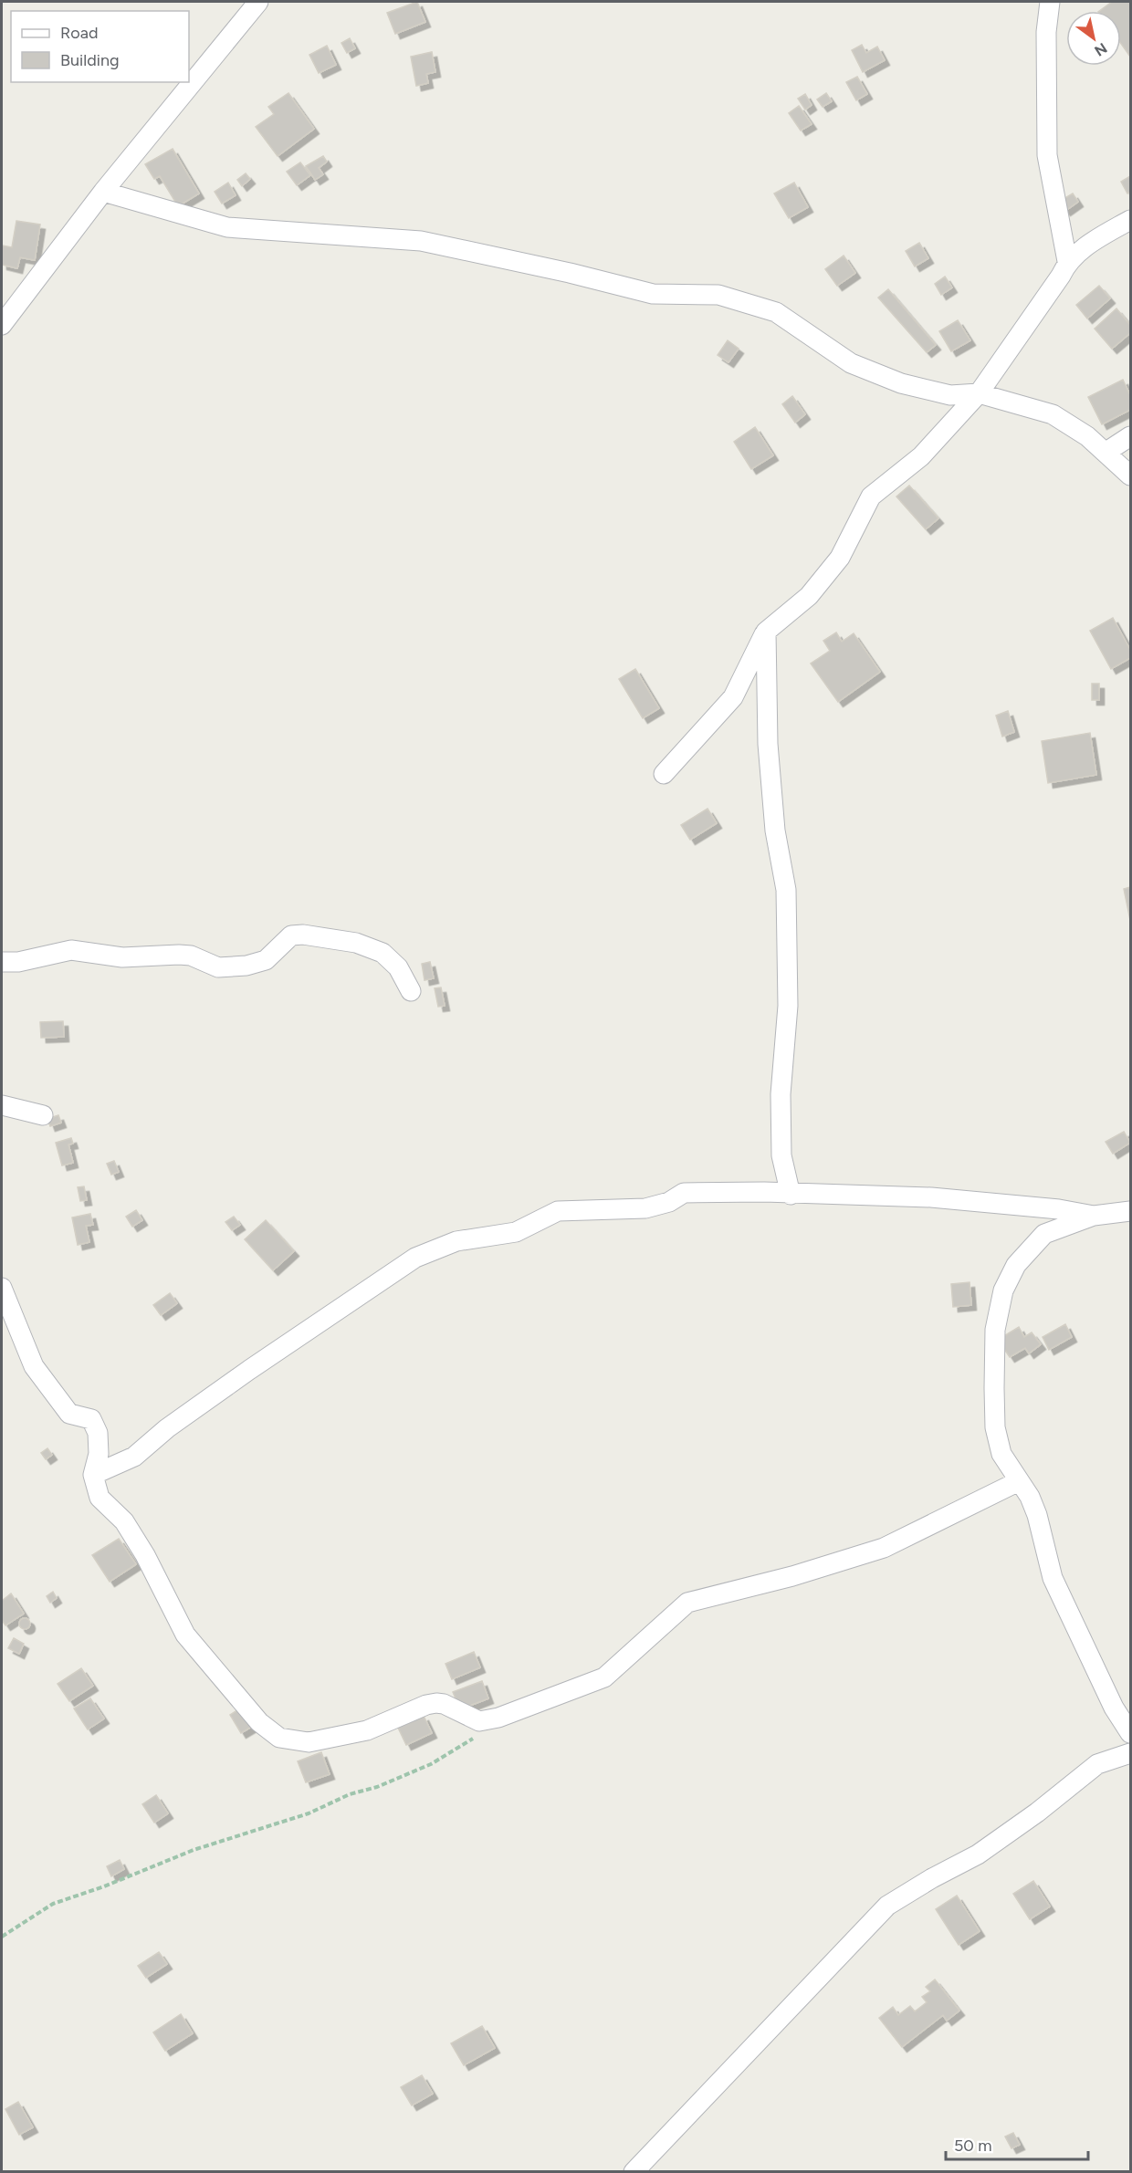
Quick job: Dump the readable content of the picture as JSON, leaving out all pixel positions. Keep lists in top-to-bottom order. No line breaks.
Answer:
{"legend":["Road","Building"],"scale_bar":"50 m","north":"bottom right"}
